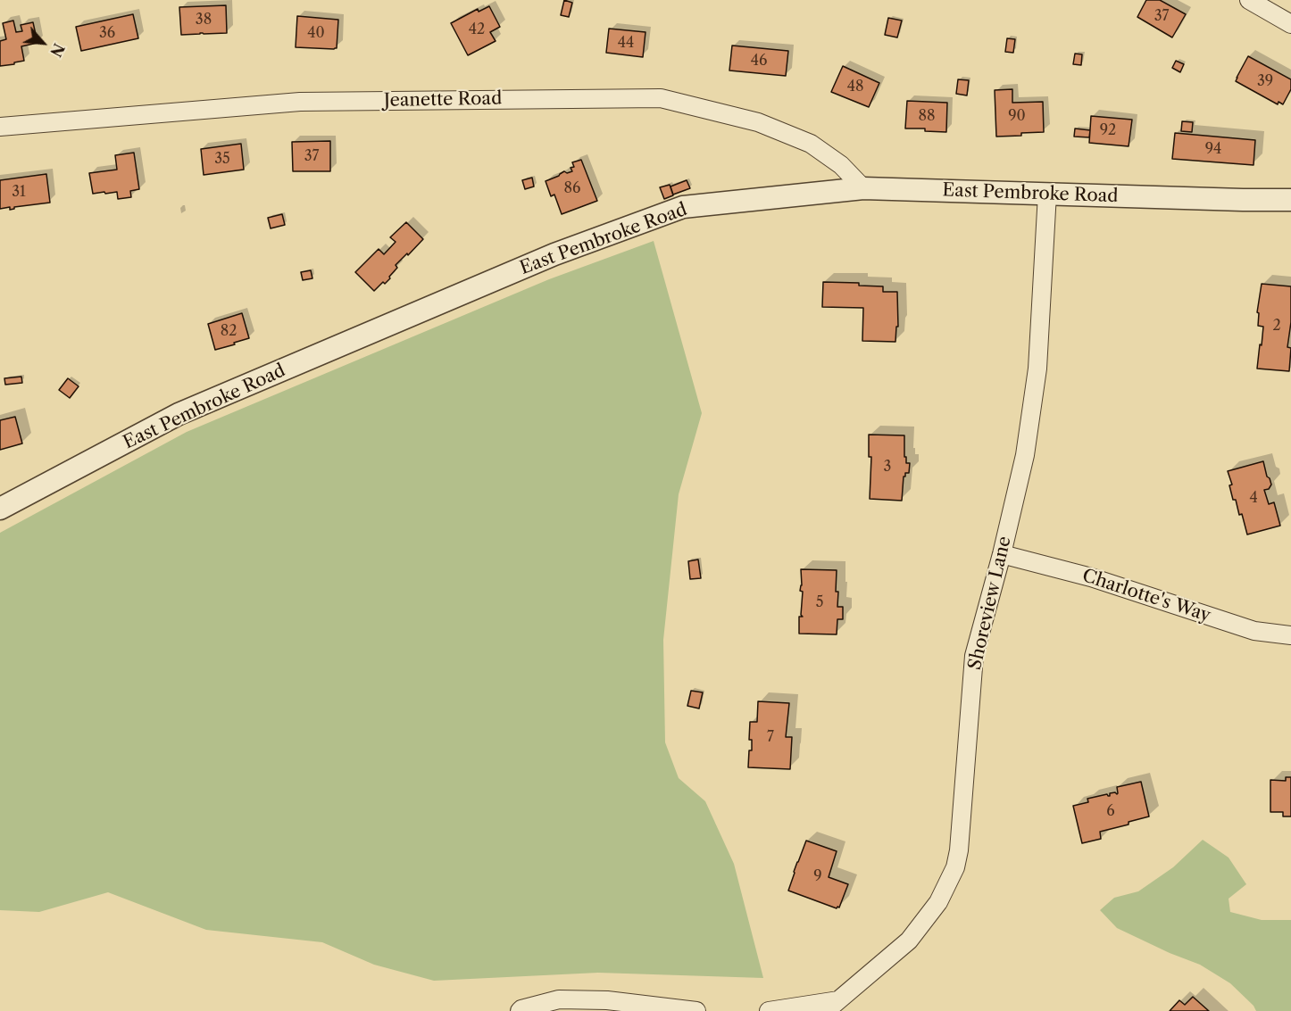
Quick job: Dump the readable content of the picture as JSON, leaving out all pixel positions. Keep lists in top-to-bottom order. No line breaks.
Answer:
{"streets":{"street":["Jeanette Road","East Pembroke Road","Charlotte's Way","Shoreview Lane"]},"crossings":[["Jeanette Road","East Pembroke Road"],["East Pembroke Road","Shoreview Lane"],["Charlotte's Way","Shoreview Lane"]],"house_numbers":["37","38","42","36","40","44","46","39","48","88","90","92","94","37","35","86","31","2","82","3","4","5","7","6","9"],"north":"bottom right"}
